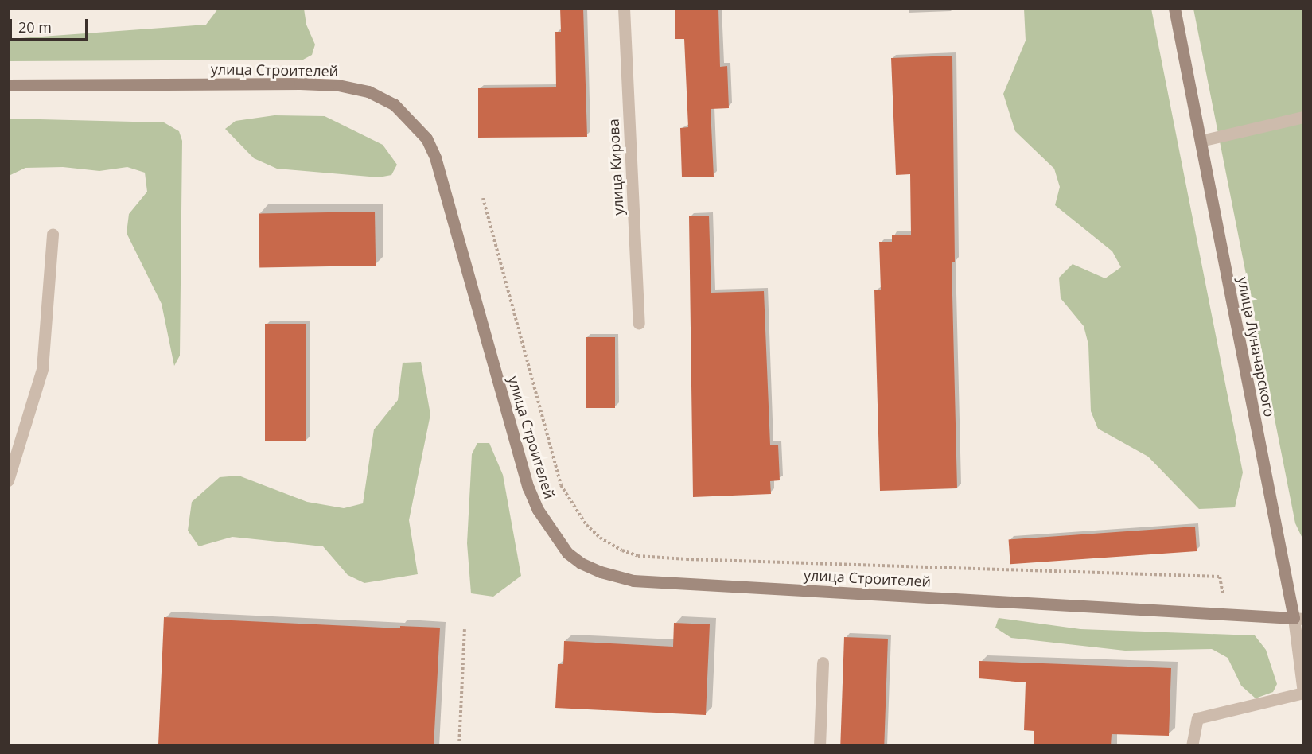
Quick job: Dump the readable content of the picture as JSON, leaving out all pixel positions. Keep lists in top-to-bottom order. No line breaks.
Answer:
{"streets":{"main road":["улица Строителей","улица Луначарского"],"street":["улица Кирова"]},"crossings":[["улица Строителей","улица Луначарского"]],"scale_bar":"20 m"}
